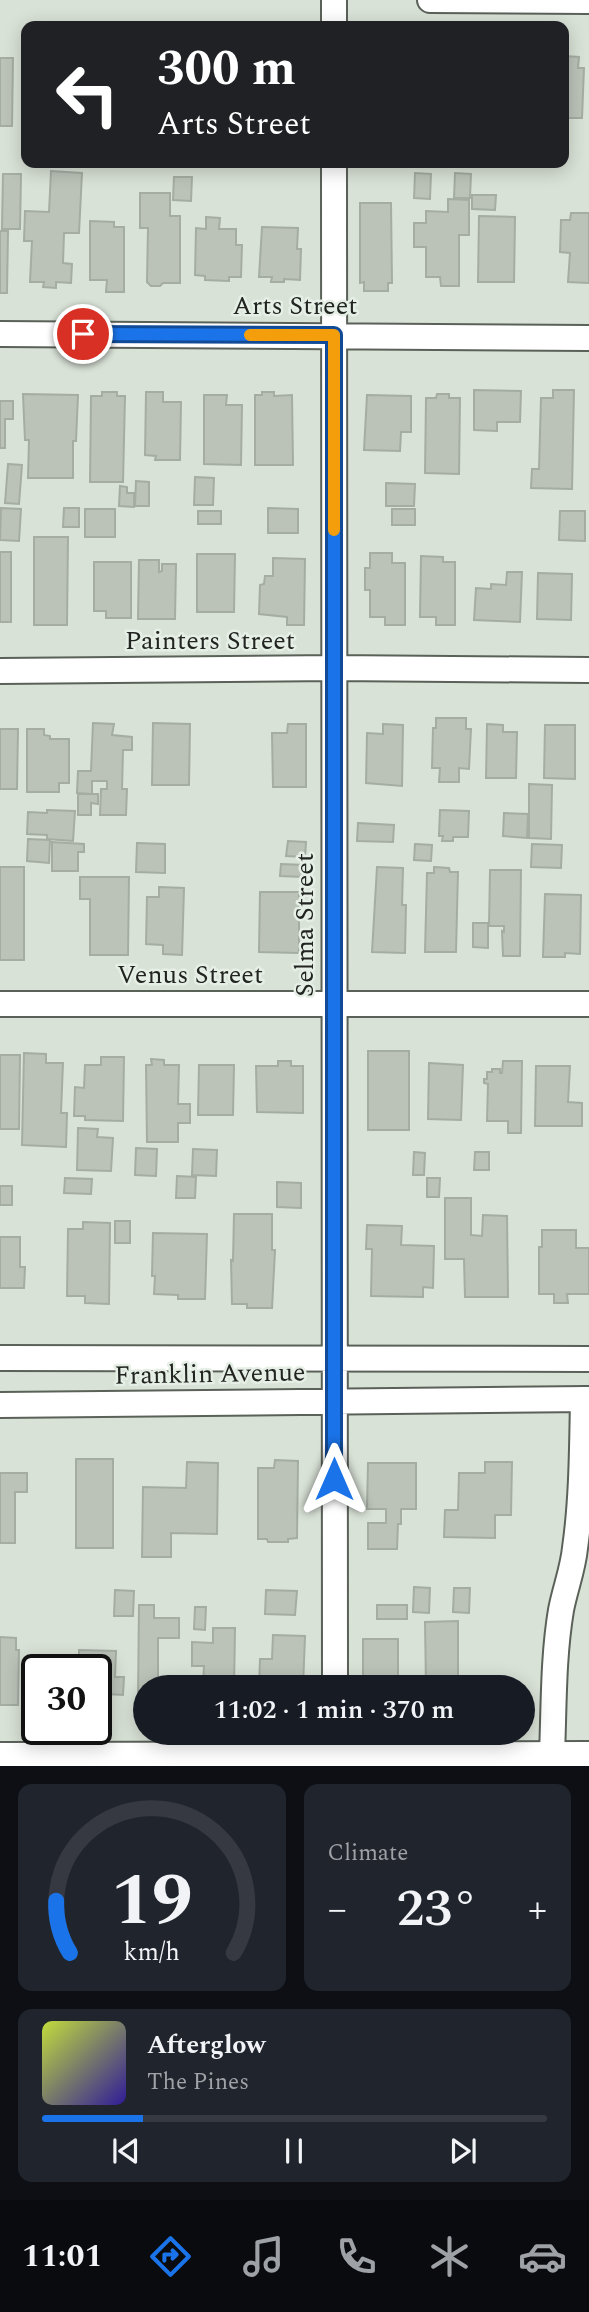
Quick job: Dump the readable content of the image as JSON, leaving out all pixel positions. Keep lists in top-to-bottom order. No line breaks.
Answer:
{"streets":{"street":["Arts Street","Painters Street","Selma Street","Venus Street","Franklin Avenue"]},"crossings":[["Arts Street","Selma Street"],["Painters Street","Selma Street"],["Selma Street","Venus Street"],["Selma Street","Franklin Avenue"]],"page":{"turn":["300 m","Arts Street"],"limit":"30","trip":"11:02 · 1 min · 370 m","tile":"Climate","heat":["−","23°","+"],"song":["Afterglow","The Pines"],"tabs":"11:01","gauge":["19","km/h"]}}
